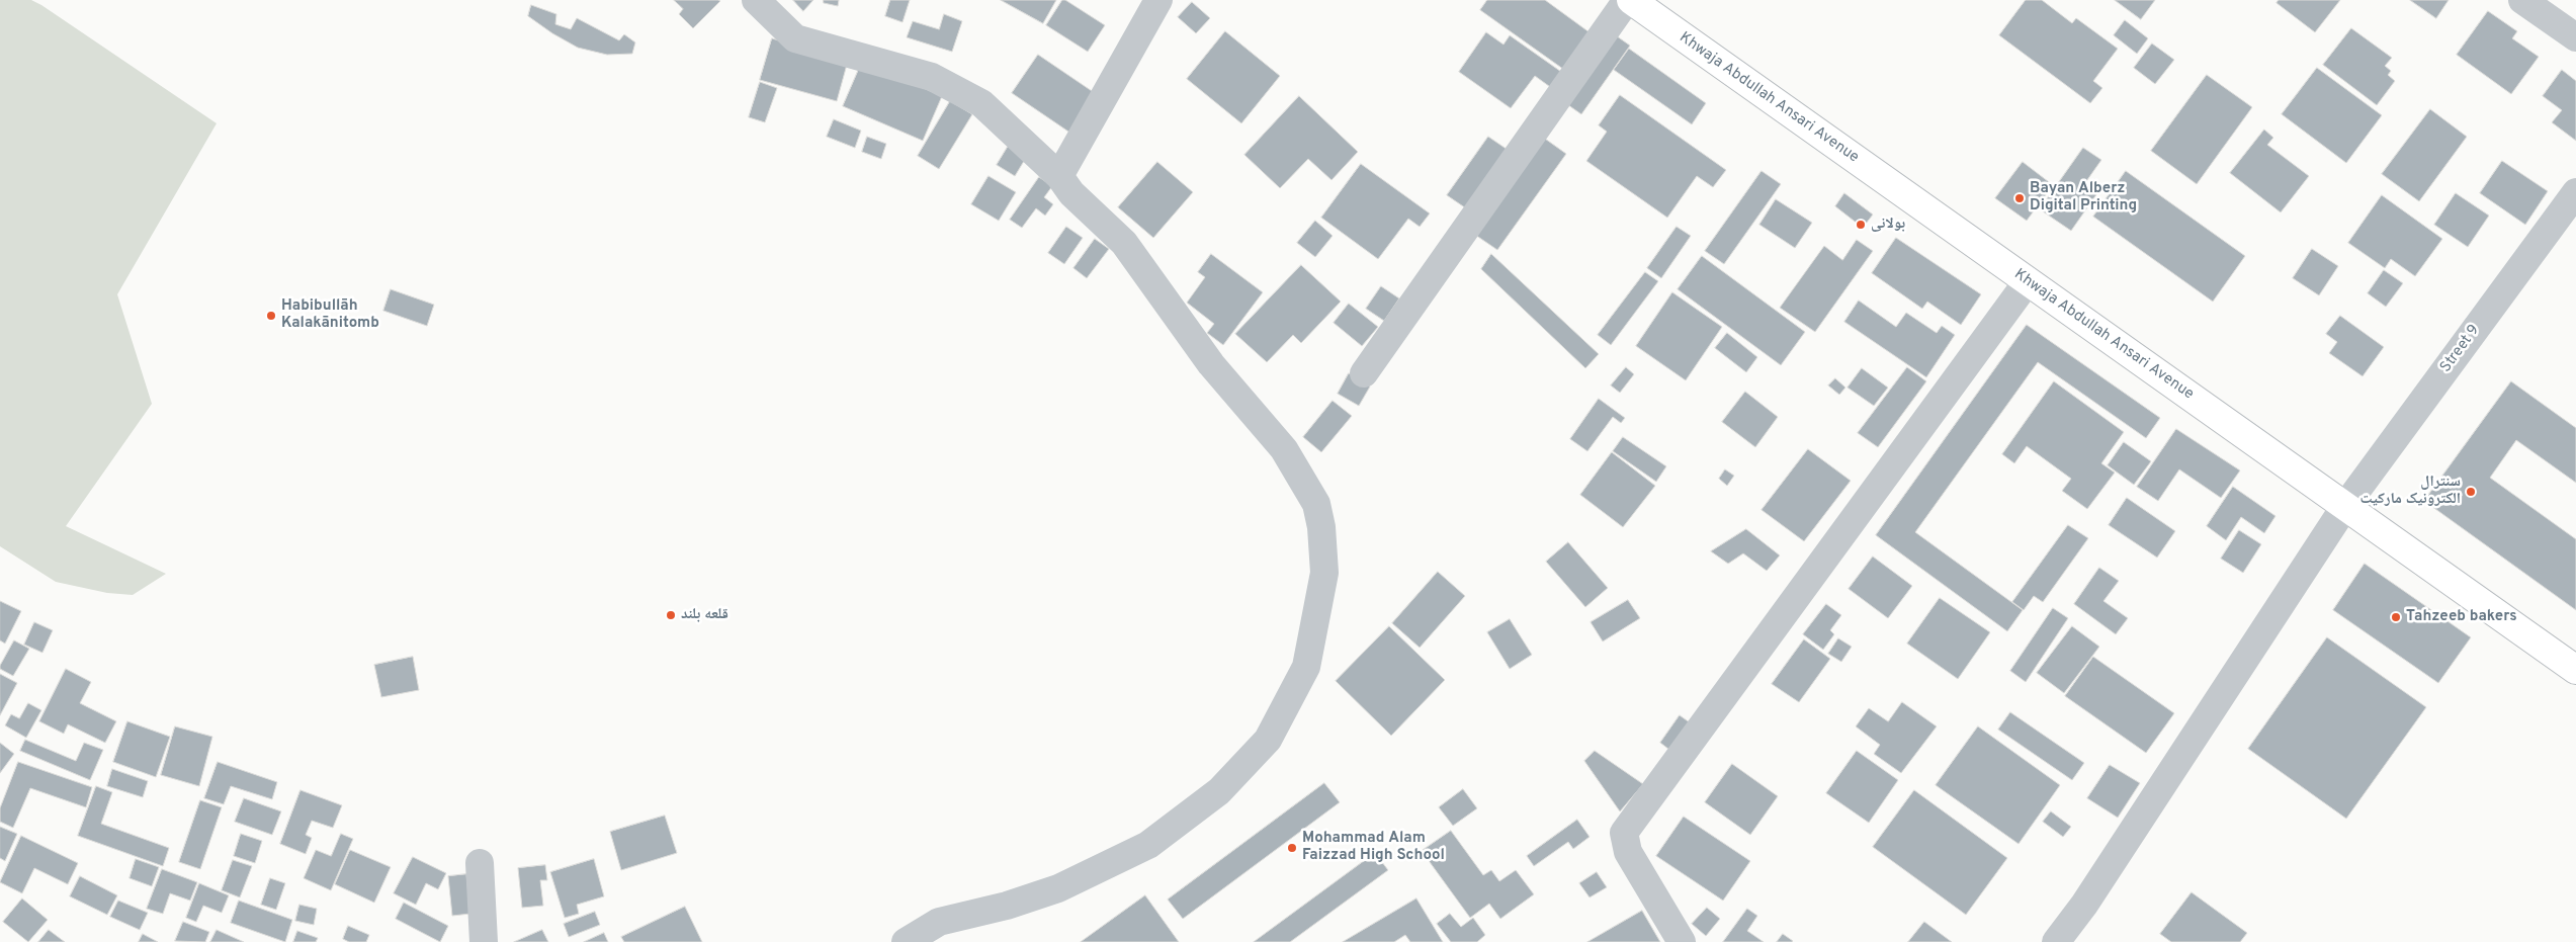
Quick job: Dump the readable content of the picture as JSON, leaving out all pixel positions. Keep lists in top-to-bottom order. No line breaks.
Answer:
{"streets":{"main road":["Khwaja Abdullah Ansari Avenue"],"street":["Street 9"]},"crossings":[["Khwaja Abdullah Ansari Avenue","Street 9"]],"places":["Bayan Alberz Digital Printing","بولانی","Habibullāh Kalakānitomb","سنترال الکترونیک مارکیت","قلعه بلند","Tahzeeb bakers","Mohammad Alam Faizzad High School"]}
